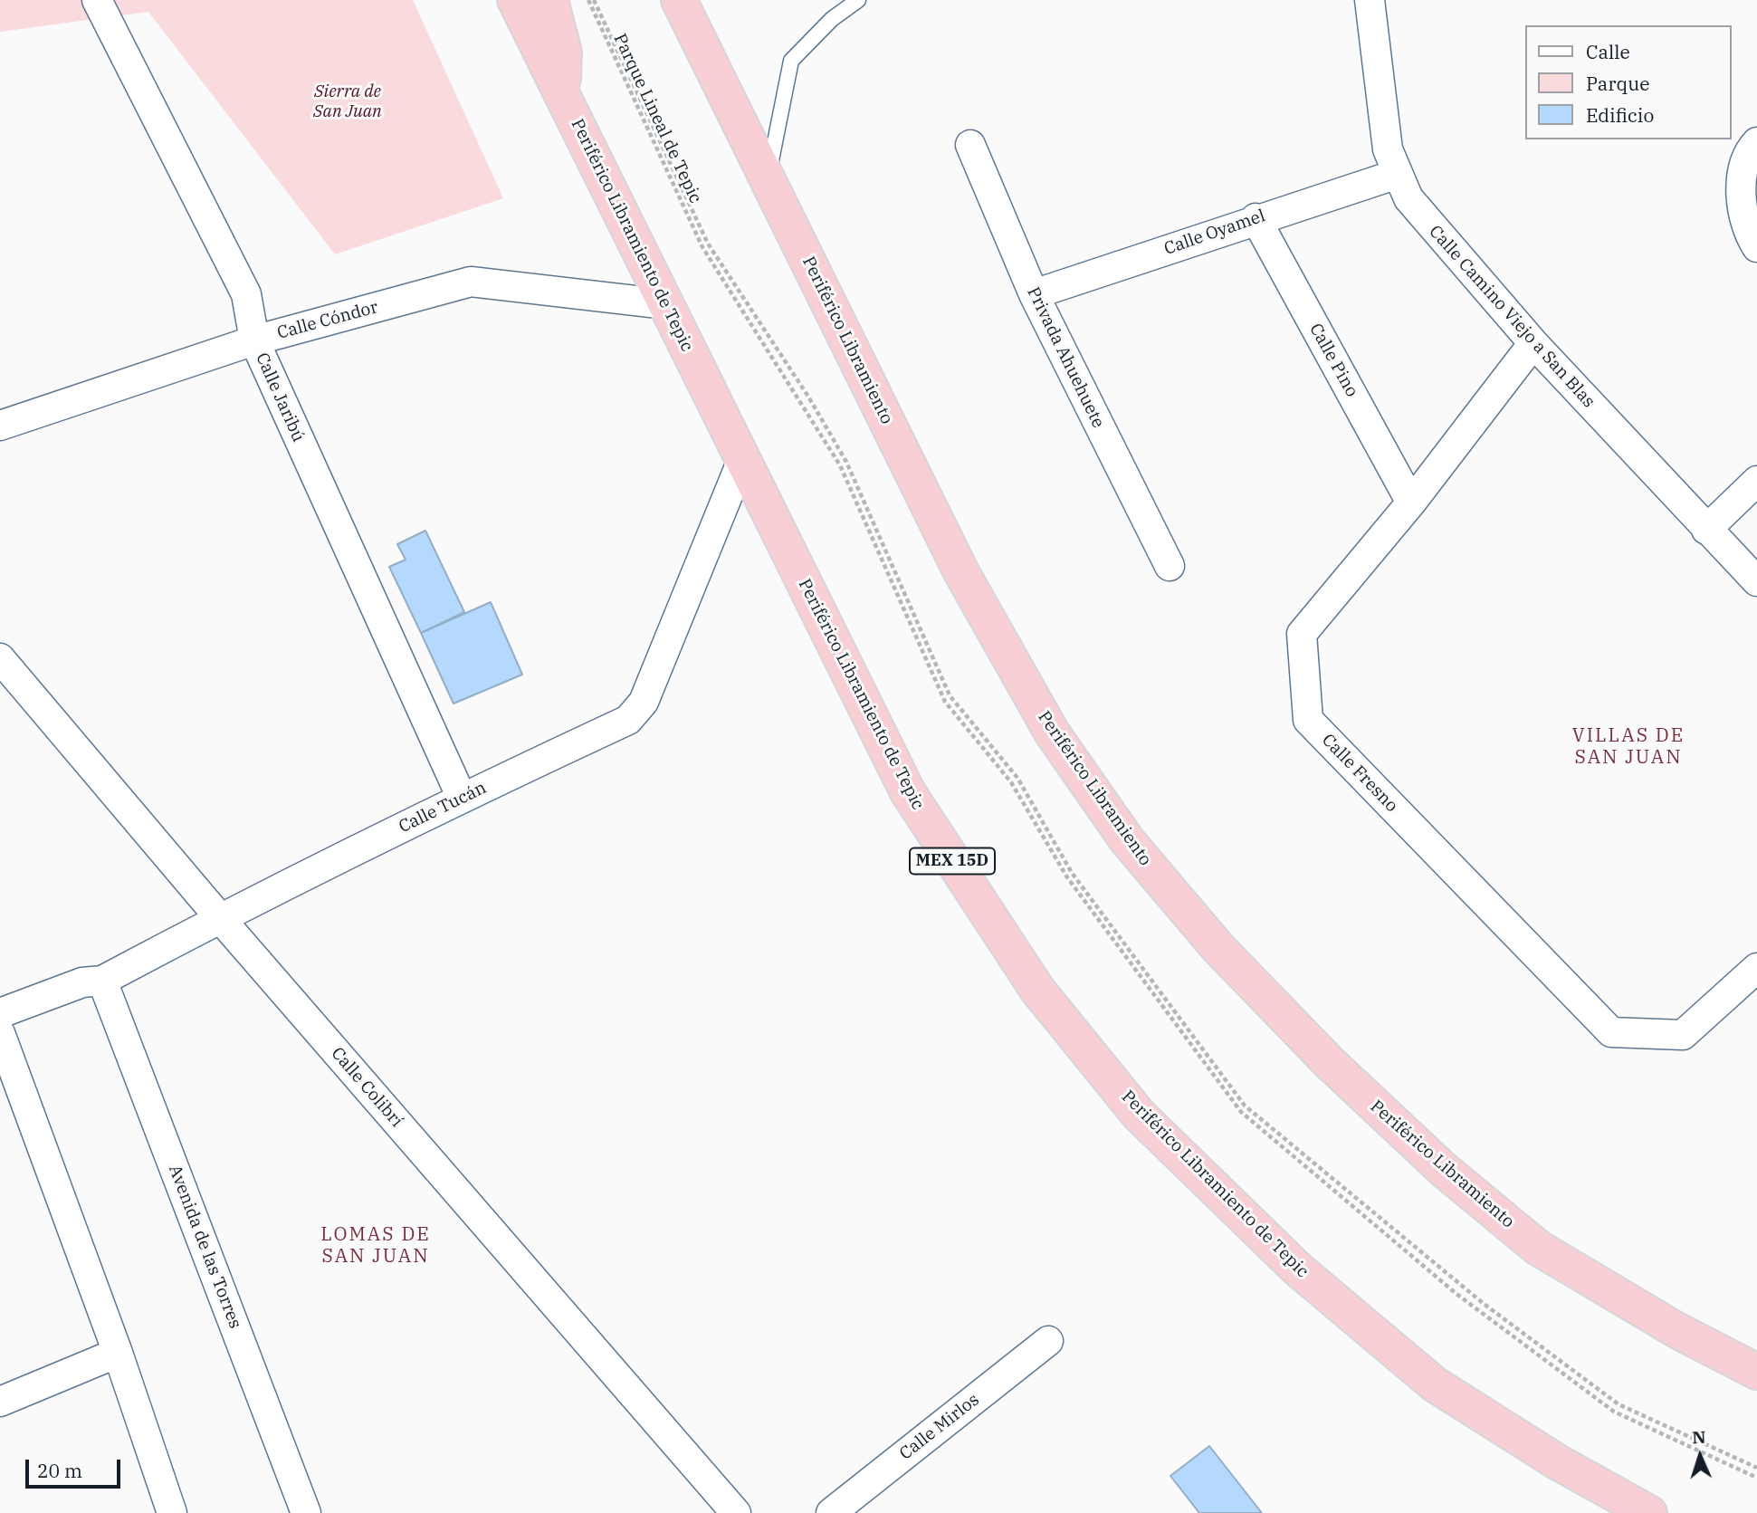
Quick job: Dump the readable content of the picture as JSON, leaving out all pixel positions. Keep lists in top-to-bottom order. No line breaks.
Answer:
{"streets":{"highway":["Periférico Libramiento de Tepic","Periférico Libramiento","MEX 15D"],"street":["Calle Oyamel","Calle Camino Viejo a San Blas","Calle Cóndor","Privada Ahuehuete","Calle Pino","Calle Jaribú","Calle Fresno","Calle Tucán","Calle Colibrí","Avenida de las Torres","Calle Mirlos"],"path":["Parque Lineal de Tepic"]},"crossings":[["Calle Oyamel","Calle Camino Viejo a San Blas"],["Calle Oyamel","Privada Ahuehuete"],["Calle Oyamel","Calle Pino"],["Periférico Libramiento de Tepic","Calle Cóndor"],["Periférico Libramiento de Tepic","Calle Tucán"],["Calle Camino Viejo a San Blas","Calle Fresno"],["Calle Cóndor","Calle Jaribú"],["Calle Pino","Calle Fresno"],["Calle Jaribú","Calle Tucán"],["Calle Tucán","Calle Colibrí"],["Calle Tucán","Avenida de las Torres"]],"districts":["VILLAS DE SAN JUAN","LOMAS DE SAN JUAN"],"parks":["Sierra de San Juan"],"legend":["Calle","Parque","Edificio"],"scale_bar":"20 m","north":"top"}
